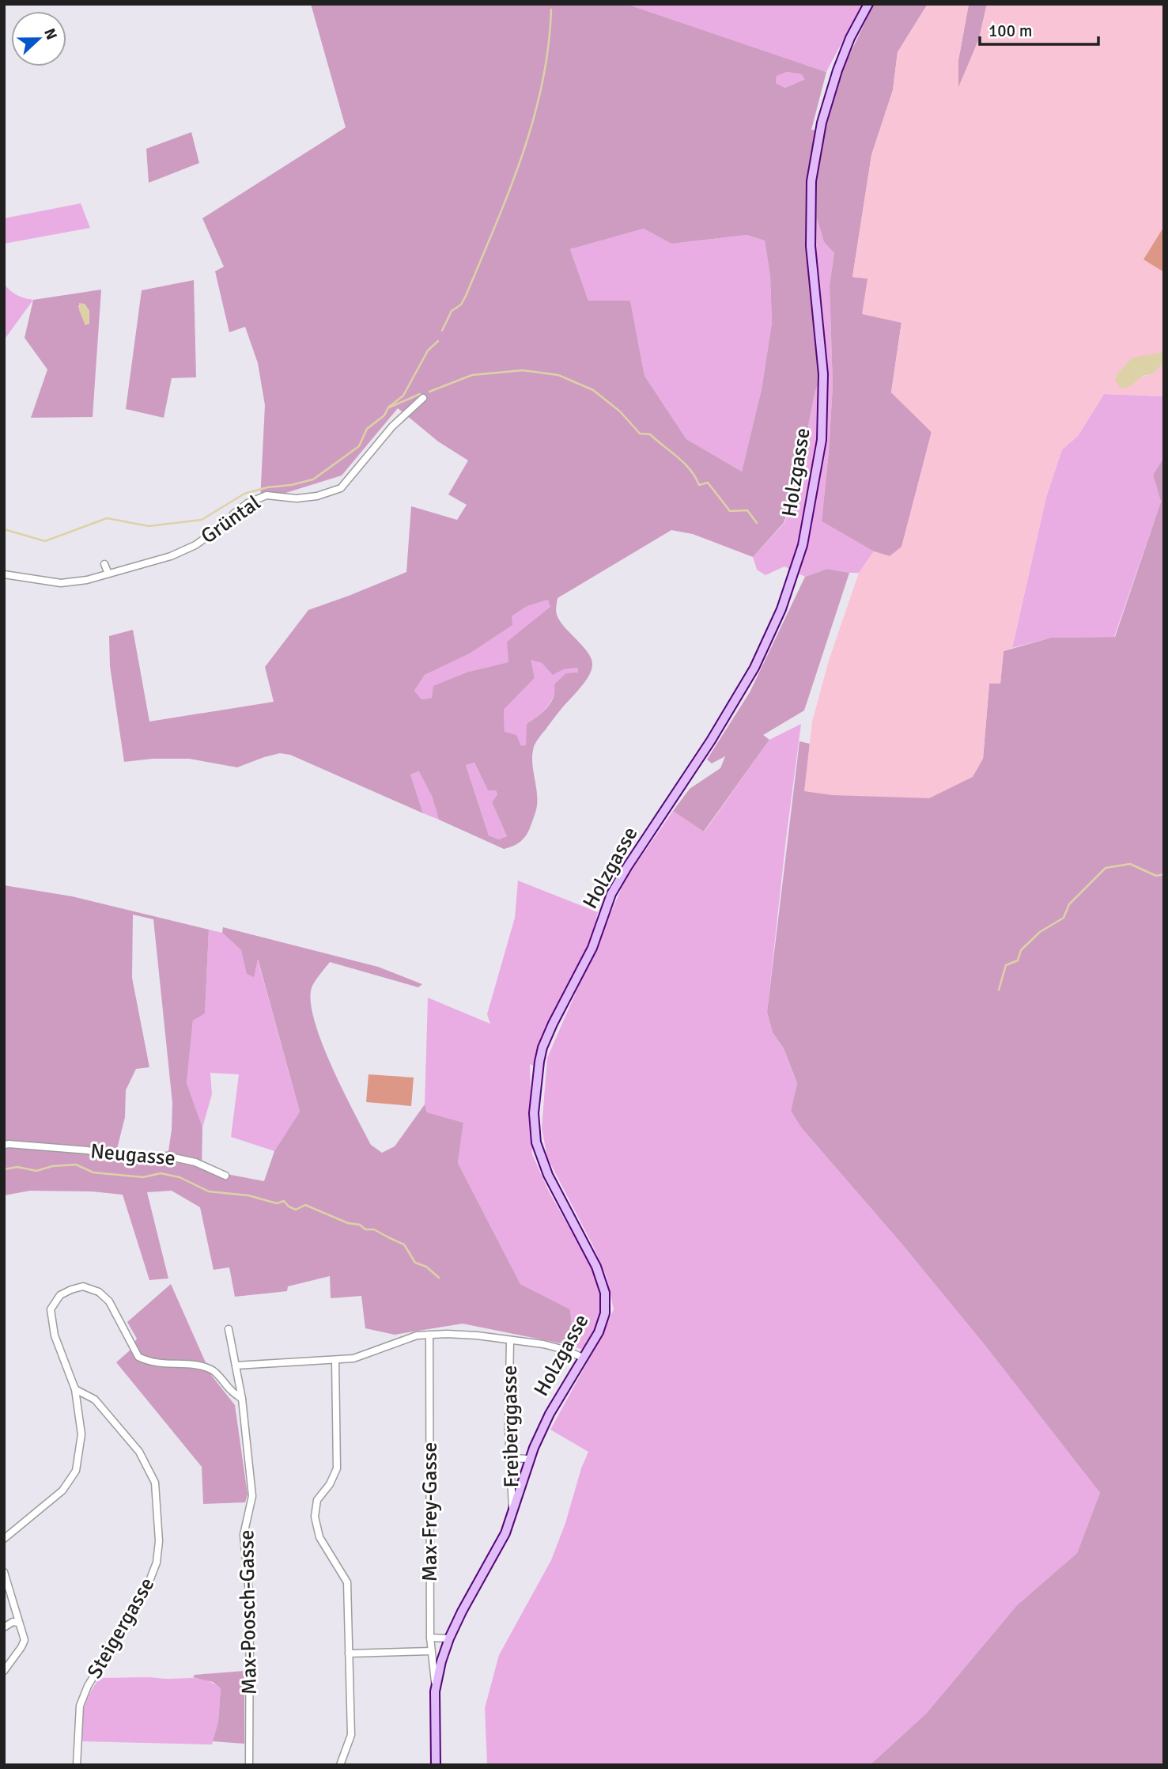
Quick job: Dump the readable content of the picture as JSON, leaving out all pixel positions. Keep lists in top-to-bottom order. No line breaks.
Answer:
{"streets":{"street":["Holzgasse","Grüntal","Neugasse","Freiberggasse","Max-Frey-Gasse","Max-Poosch-Gasse","Steigergasse"]},"crossings":[["Holzgasse","Freiberggasse"],["Holzgasse","Max-Frey-Gasse"]],"scale_bar":"100 m","north":"right"}
